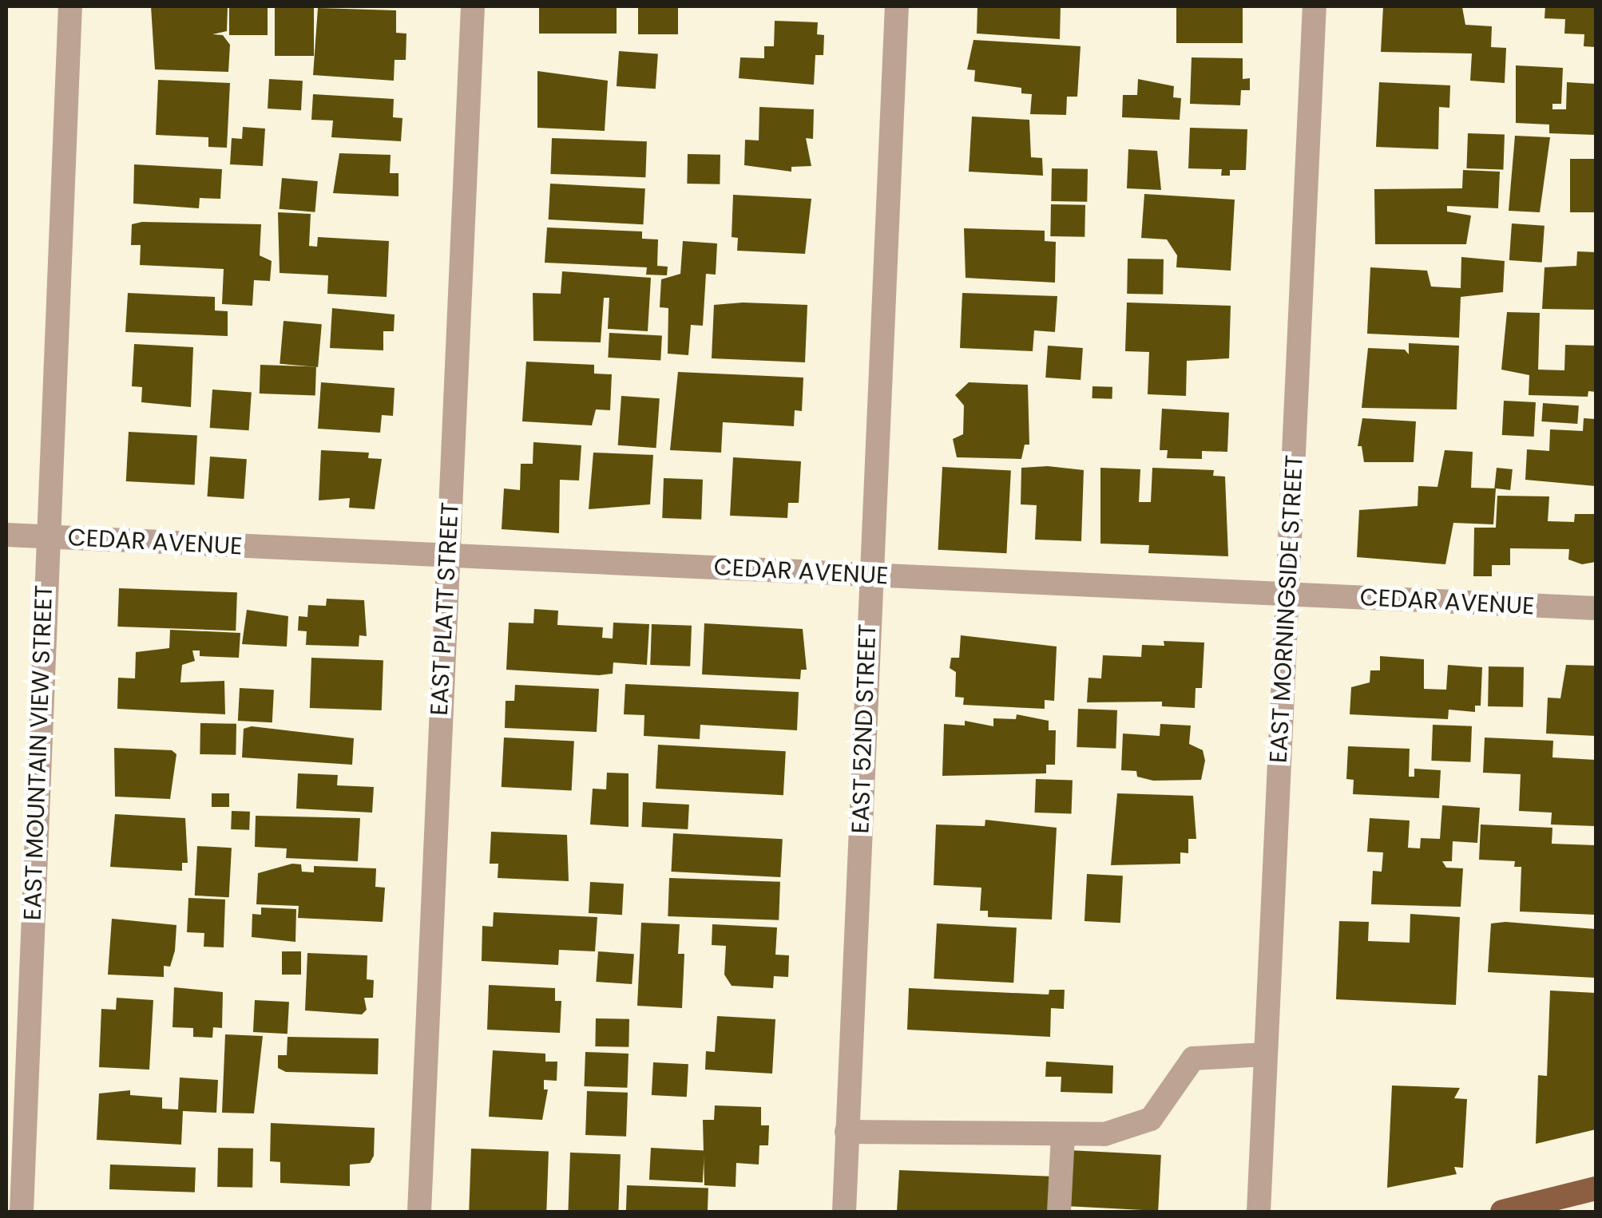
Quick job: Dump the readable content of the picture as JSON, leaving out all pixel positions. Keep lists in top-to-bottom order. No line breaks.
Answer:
{"streets":{"street":["CEDAR AVENUE","EAST PLATT STREET","EAST MORNINGSIDE STREET","EAST 52ND STREET","EAST MOUNTAIN VIEW STREET"]},"crossings":[["CEDAR AVENUE","EAST PLATT STREET"],["CEDAR AVENUE","EAST MORNINGSIDE STREET"],["CEDAR AVENUE","EAST 52ND STREET"],["CEDAR AVENUE","EAST MOUNTAIN VIEW STREET"]]}
